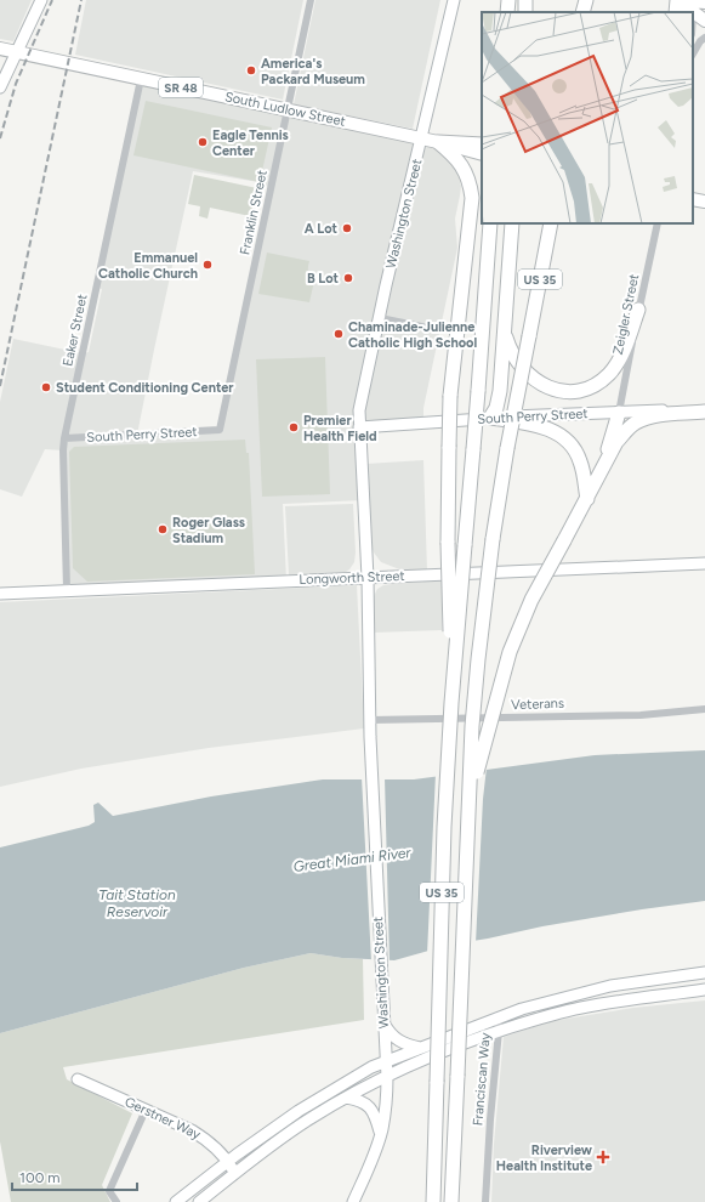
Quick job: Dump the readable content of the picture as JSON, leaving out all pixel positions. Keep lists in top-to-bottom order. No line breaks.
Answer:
{"streets":{"highway":["US 35"],"main road":["SR 48","South Ludlow Street"],"street":["Franklin Street","Washington Street","Zeigler Street","Eaker Street","South Perry Street","Longworth Street","Veterans","Franciscan Way","Gerstner Way"]},"crossings":[["South Ludlow Street","Franklin Street"],["South Ludlow Street","Washington Street"],["South Ludlow Street","Eaker Street"],["Franklin Street","South Perry Street"],["Washington Street","South Perry Street"],["Washington Street","Longworth Street"],["Washington Street","Veterans"],["Zeigler Street","South Perry Street"],["Eaker Street","South Perry Street"],["Eaker Street","Longworth Street"]],"water":["Great Miami River","Tait Station Reservoir"],"places":{"other":["America's Packard Museum","Eagle Tennis Center","A Lot","Emmanuel Catholic Church","B Lot","Chaminade-Julienne Catholic High School","Student Conditioning Center","Premier Health Field","Roger Glass Stadium"],"health":["Riverview Health Institute"]},"scale_bar":"100 m"}
